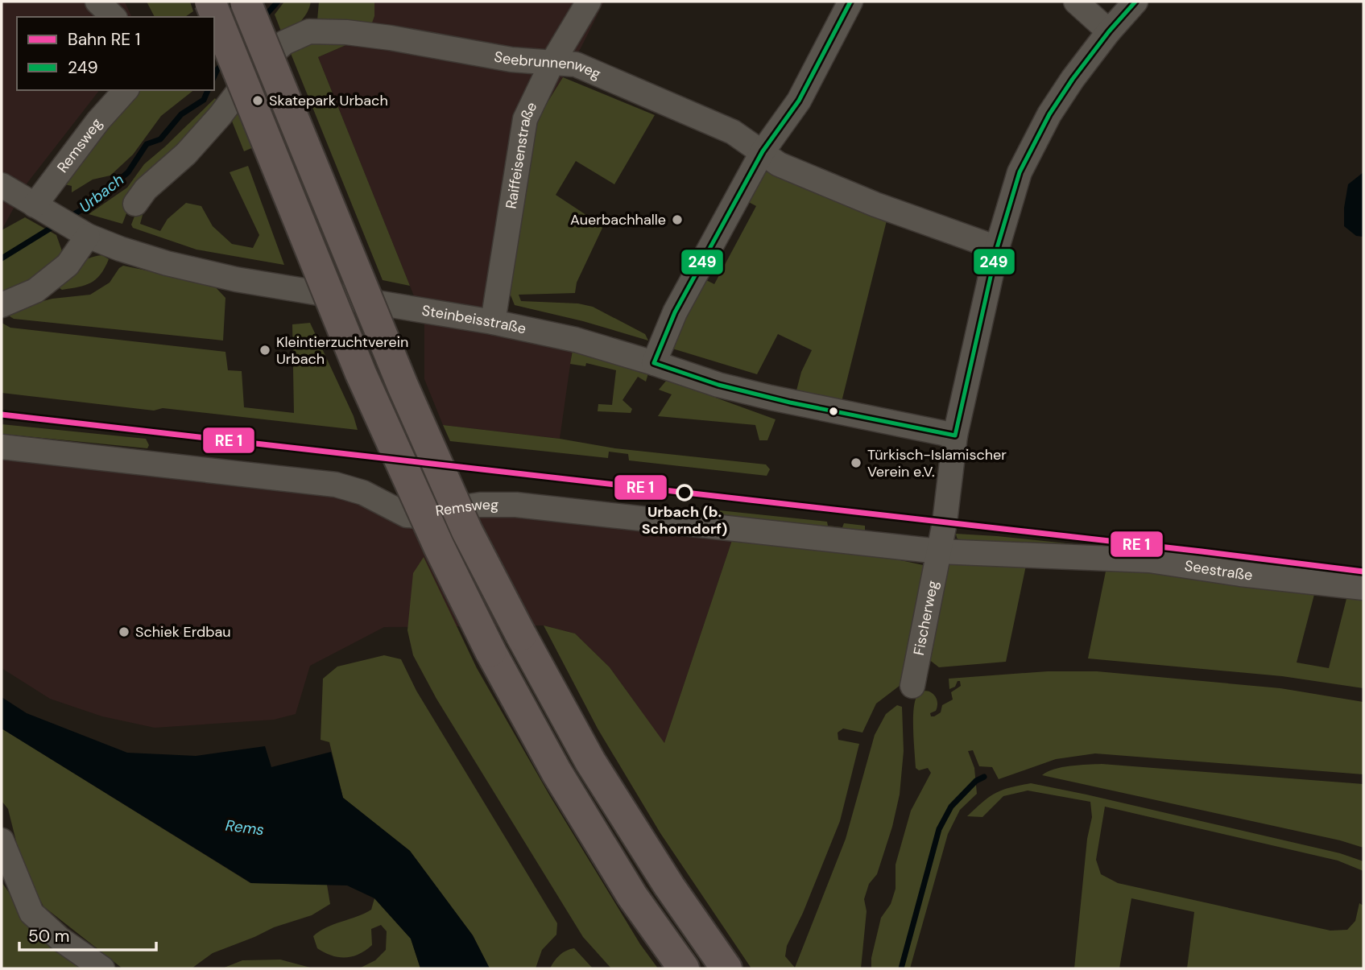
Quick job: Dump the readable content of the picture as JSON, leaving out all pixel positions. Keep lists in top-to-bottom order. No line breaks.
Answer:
{"streets":{"street":["Seebrunnenweg","Remsweg","Raiffeisenstraße","Steinbeisstraße","Seestraße","Fischerweg"]},"crossings":[["Seebrunnenweg","Raiffeisenstraße"],["Seebrunnenweg","Fischerweg"],["Remsweg","Steinbeisstraße"],["Remsweg","Seestraße"],["Remsweg","Fischerweg"],["Raiffeisenstraße","Steinbeisstraße"],["Steinbeisstraße","Fischerweg"],["Seestraße","Fischerweg"]],"water":["Urbach","Rems"],"places":["Skatepark Urbach","Auerbachhalle","Kleintierzuchtverein Urbach","Türkisch-Islamischer Verein e.V.","Urbach (b. Schorndorf)","Schiek Erdbau"],"lines":["transit line 249"],"legend":["Bahn RE 1","249"],"scale_bar":"50 m"}
